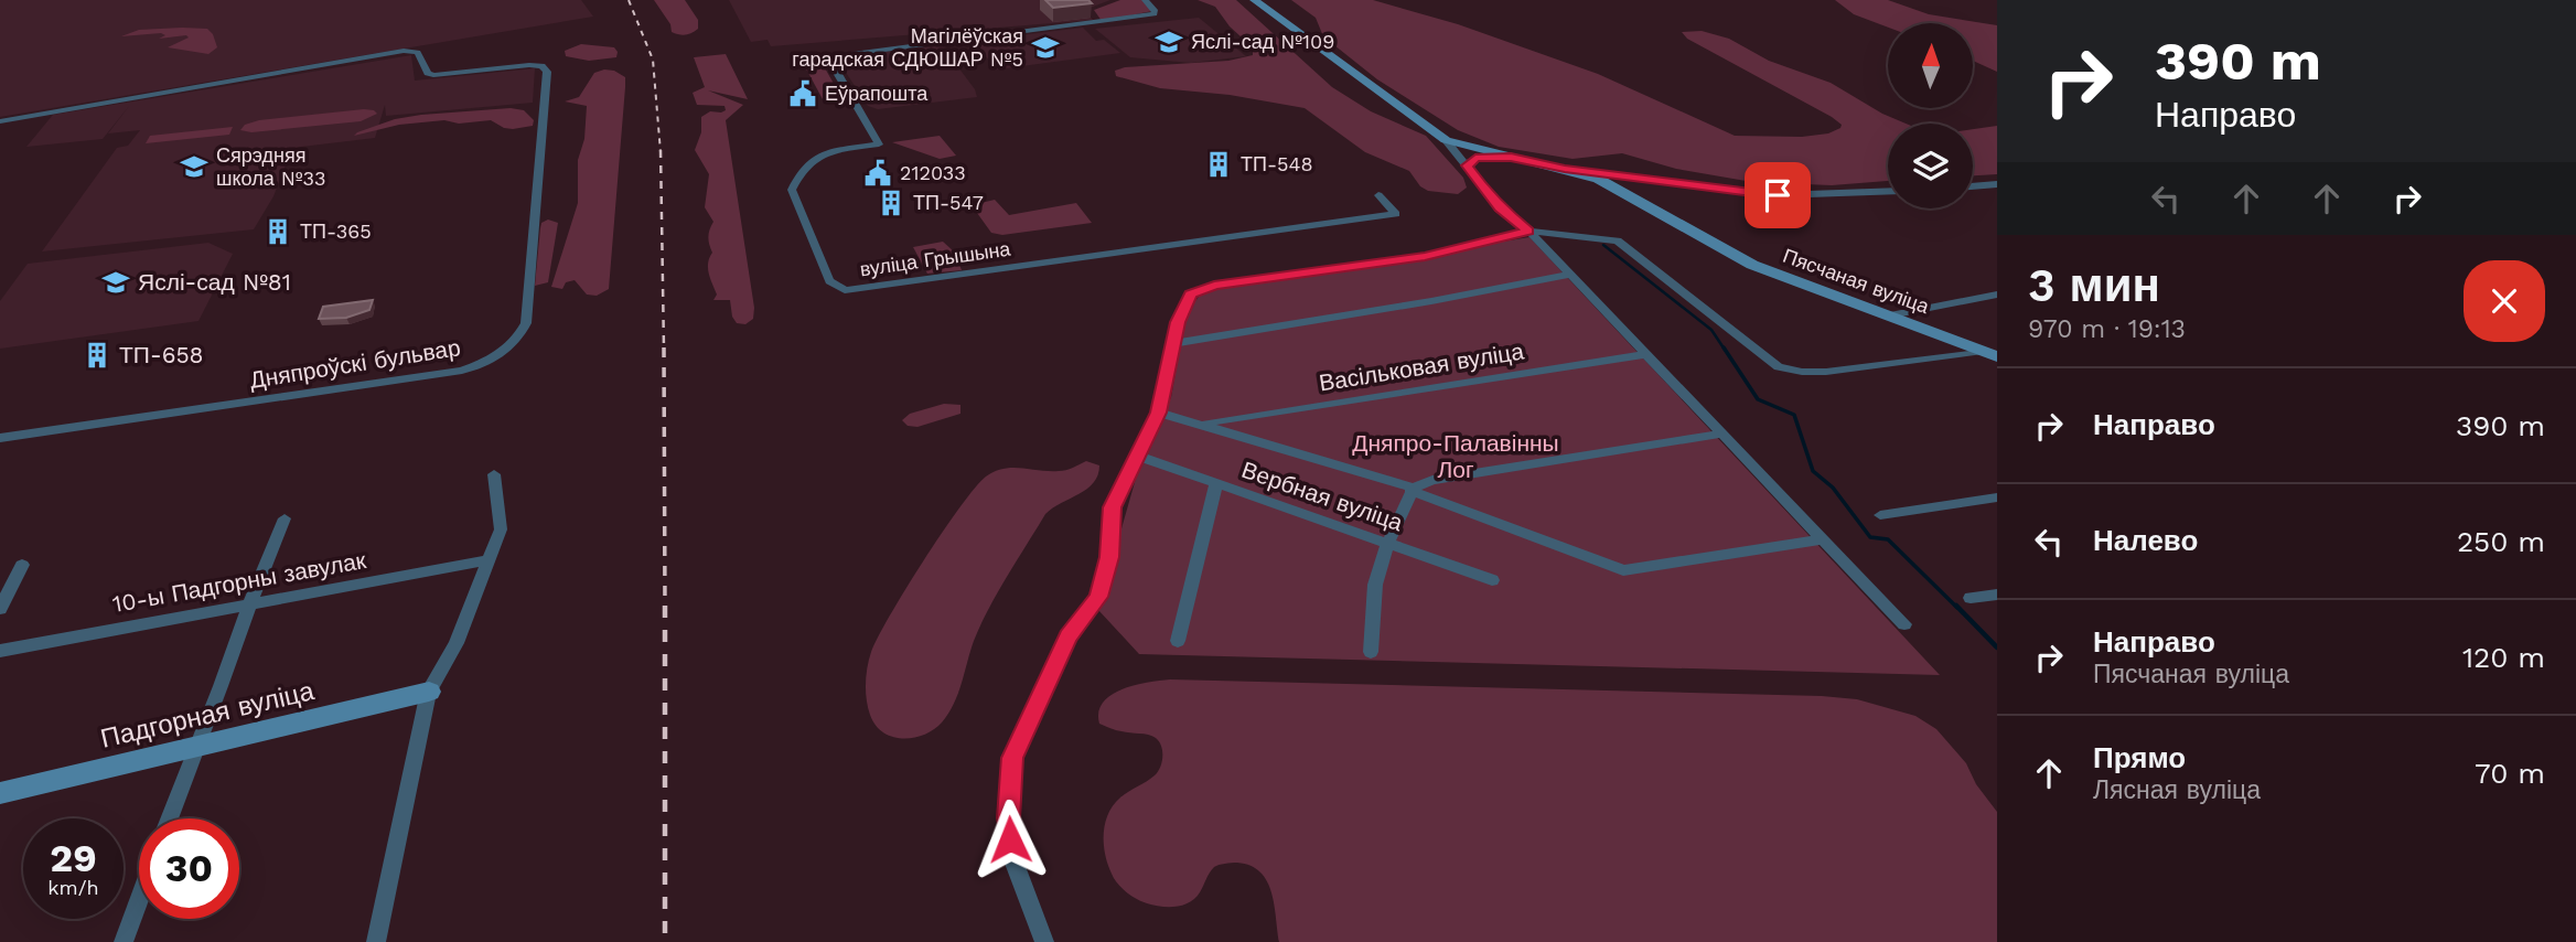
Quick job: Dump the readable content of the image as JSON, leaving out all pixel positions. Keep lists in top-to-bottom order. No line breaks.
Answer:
{"streets":{"street":["вуліца Грышына","Пясчаная вуліца","Дняпроўскі бульвар","Васільковая вуліца","Вербная вуліца","10-ы Падгорны завулак","Падгорная вуліца"]},"parks":["Дняпро-Палавінны Лог"],"places":{"school or university":["Яслі-сад №109","Магілёўская гарадская СДЮШАР №5","Сярэдняя школа №33","Яслі-сад №81"],"public building":["Еўрапошта","212033"],"building":["ТП-548","ТП-547","ТП-365","ТП-658"]},"north":"top","page":{"turn":["390 m","Направо"],"heading":["3 мин","970 m · 19:13"],"list":[{"name":"Направо","value":"390 m"},{"name":"Налево","value":"250 m"},{"name":"Направо","note":"Пясчаная вуліца","value":"120 m"},{"name":"Прямо","note":"Лясная вуліца","value":"70 m"}],"speed":"29 km/h","limit":"30"}}
